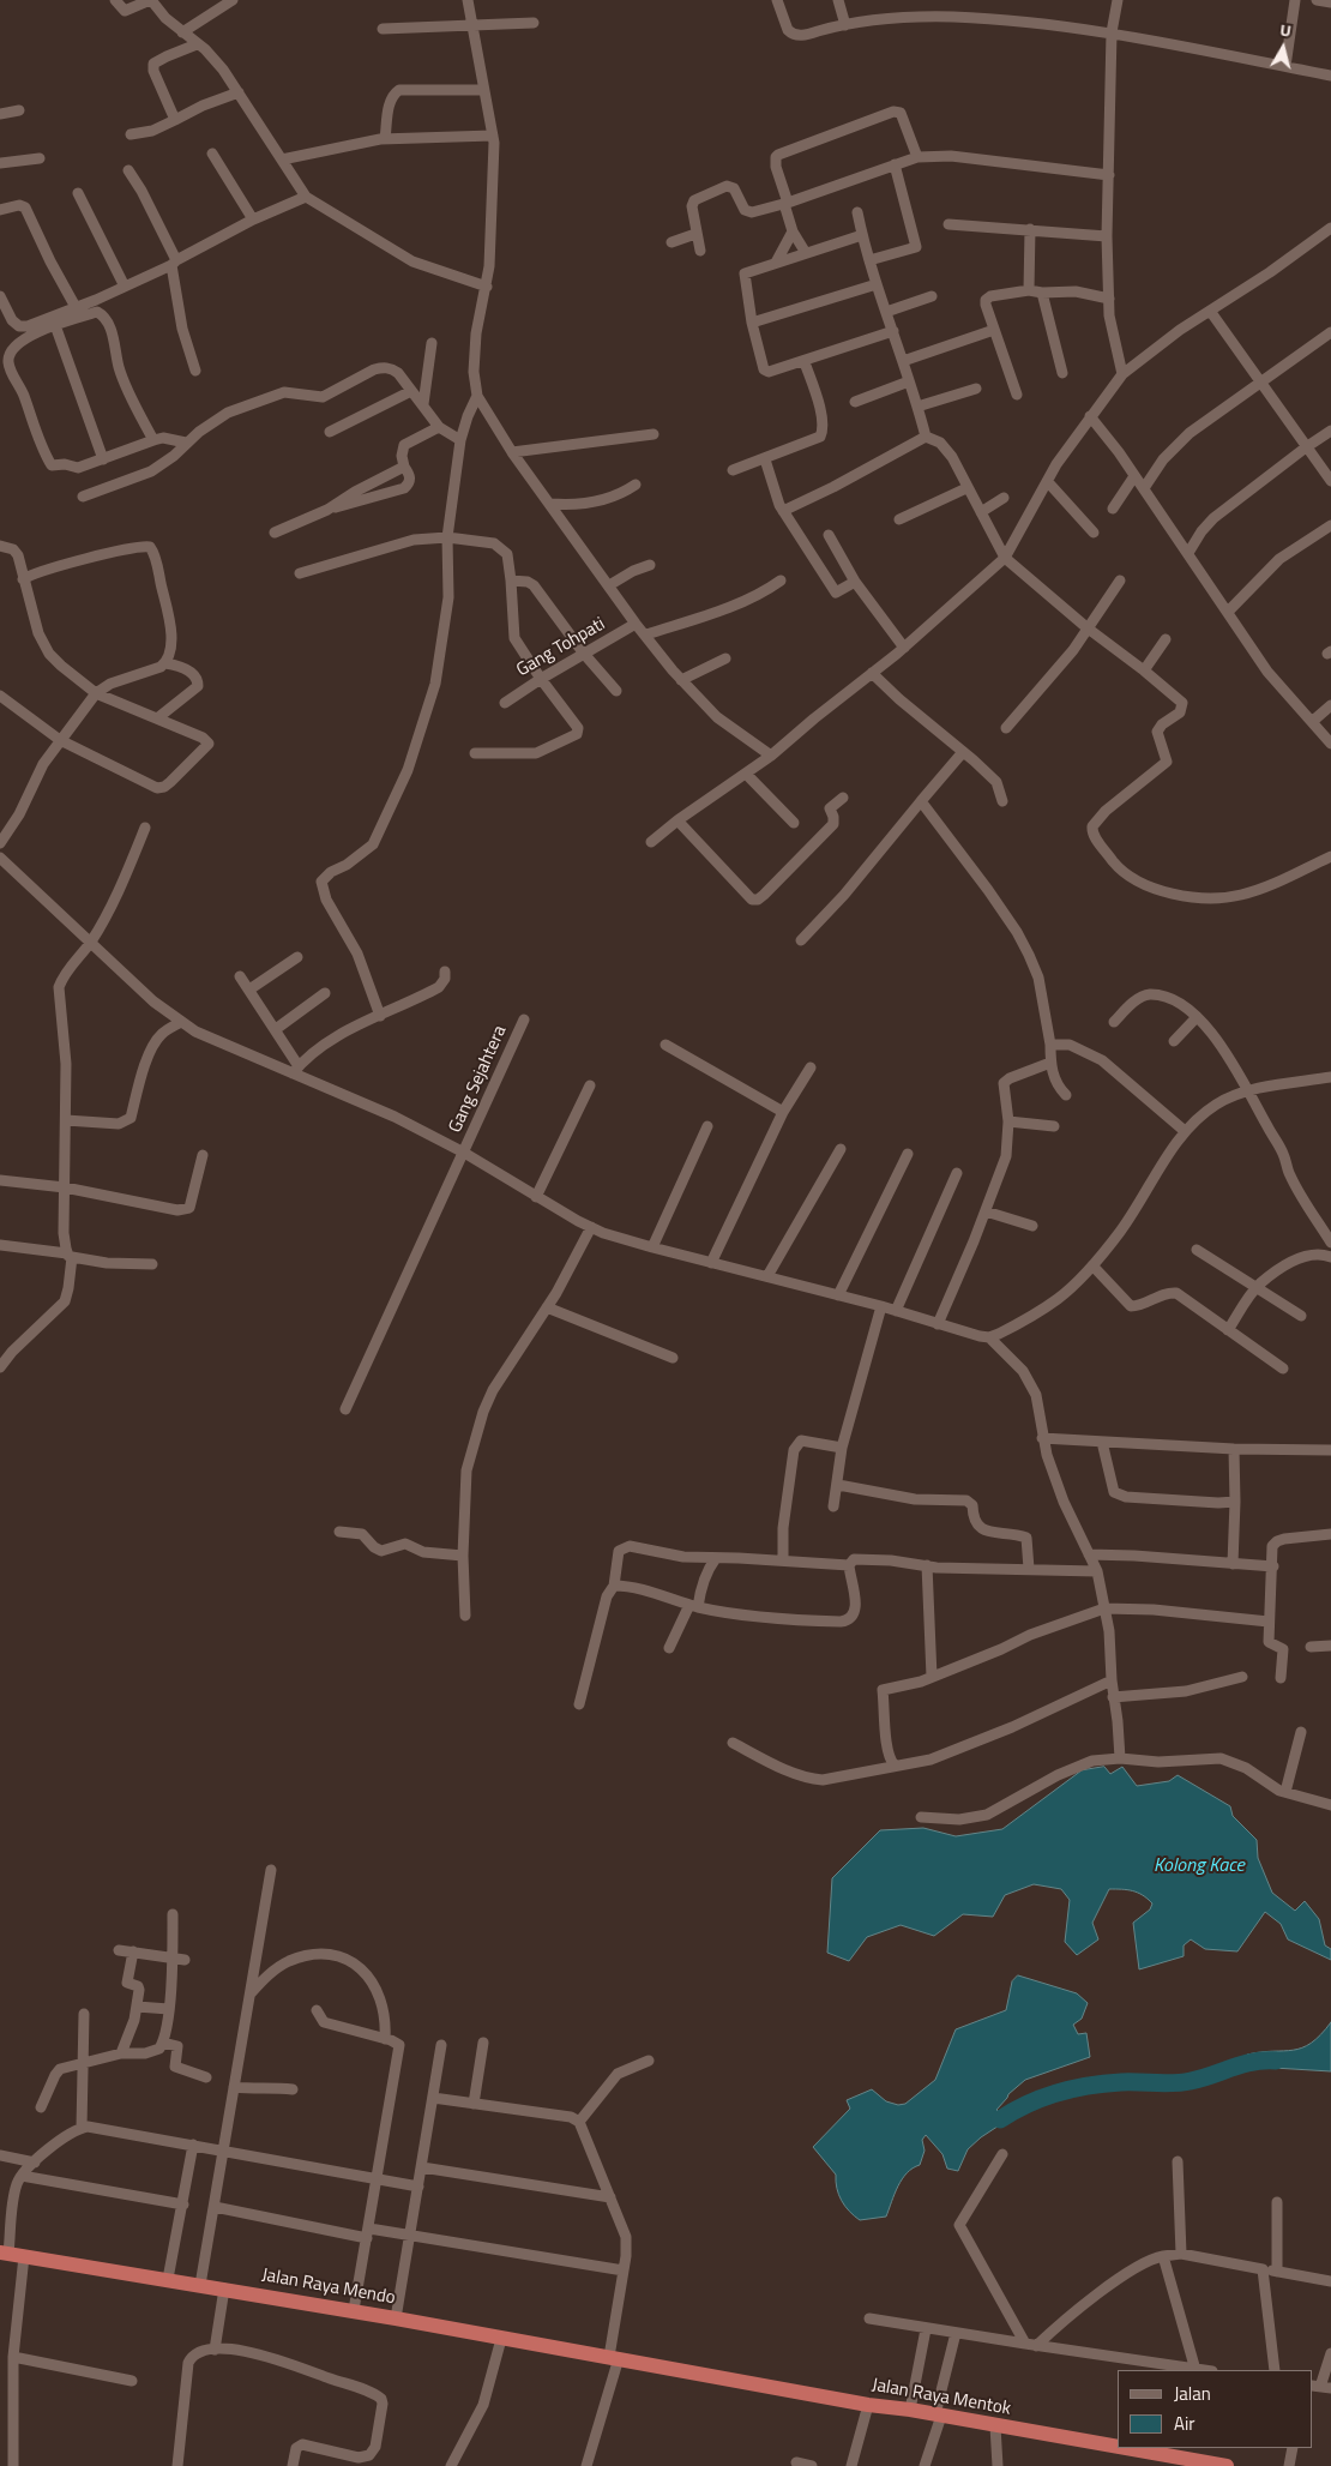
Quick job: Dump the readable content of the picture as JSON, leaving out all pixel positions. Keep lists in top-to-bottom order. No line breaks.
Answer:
{"streets":{"highway":["Jalan Raya Mendo","Jalan Raya Mentok"],"street":["Gang Tohpati","Gang Sejahtera"]},"crossings":[["Jalan Raya Mendo","Jalan Raya Mentok"]],"water":["Kolong Kace"],"legend":["Jalan","Air"],"north":"top"}
